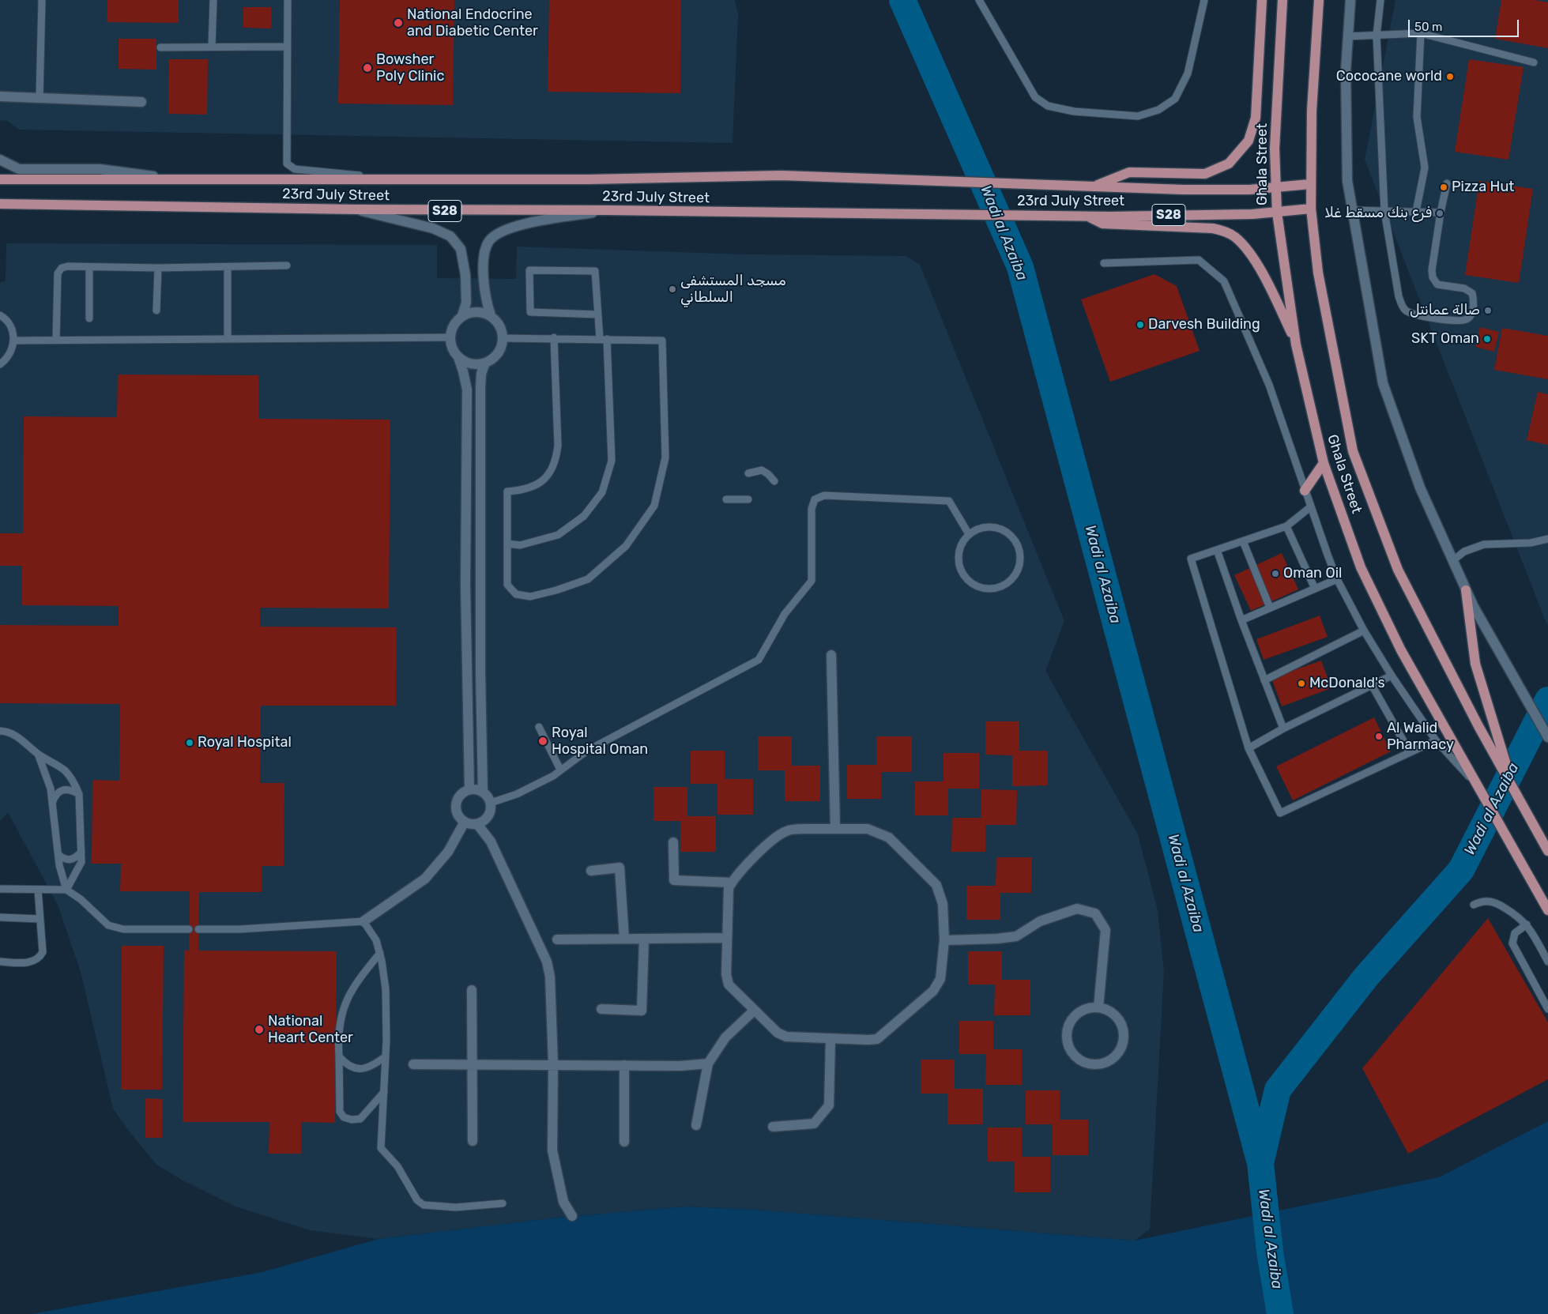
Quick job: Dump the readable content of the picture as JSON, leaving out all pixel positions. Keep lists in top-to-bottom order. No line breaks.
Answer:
{"streets":{"main road":["Ghala Street","23rd July Street","S28"]},"crossings":[["Ghala Street","23rd July Street"]],"water":["Wadi al Azaiba"],"places":["National Endocrine and Diabetic Center","Bowsher Poly Clinic","Cococane world","Pizza Hut","فرع بنك مسقط غلا","مسجد المستشفى السلطاني","صالة عمانتل","Darvesh Building","SKT Oman","Oman Oil","McDonald's","Al Walid Pharmacy","Royal Hospital Oman","Royal Hospital","National Heart Center"],"scale_bar":"50 m"}
